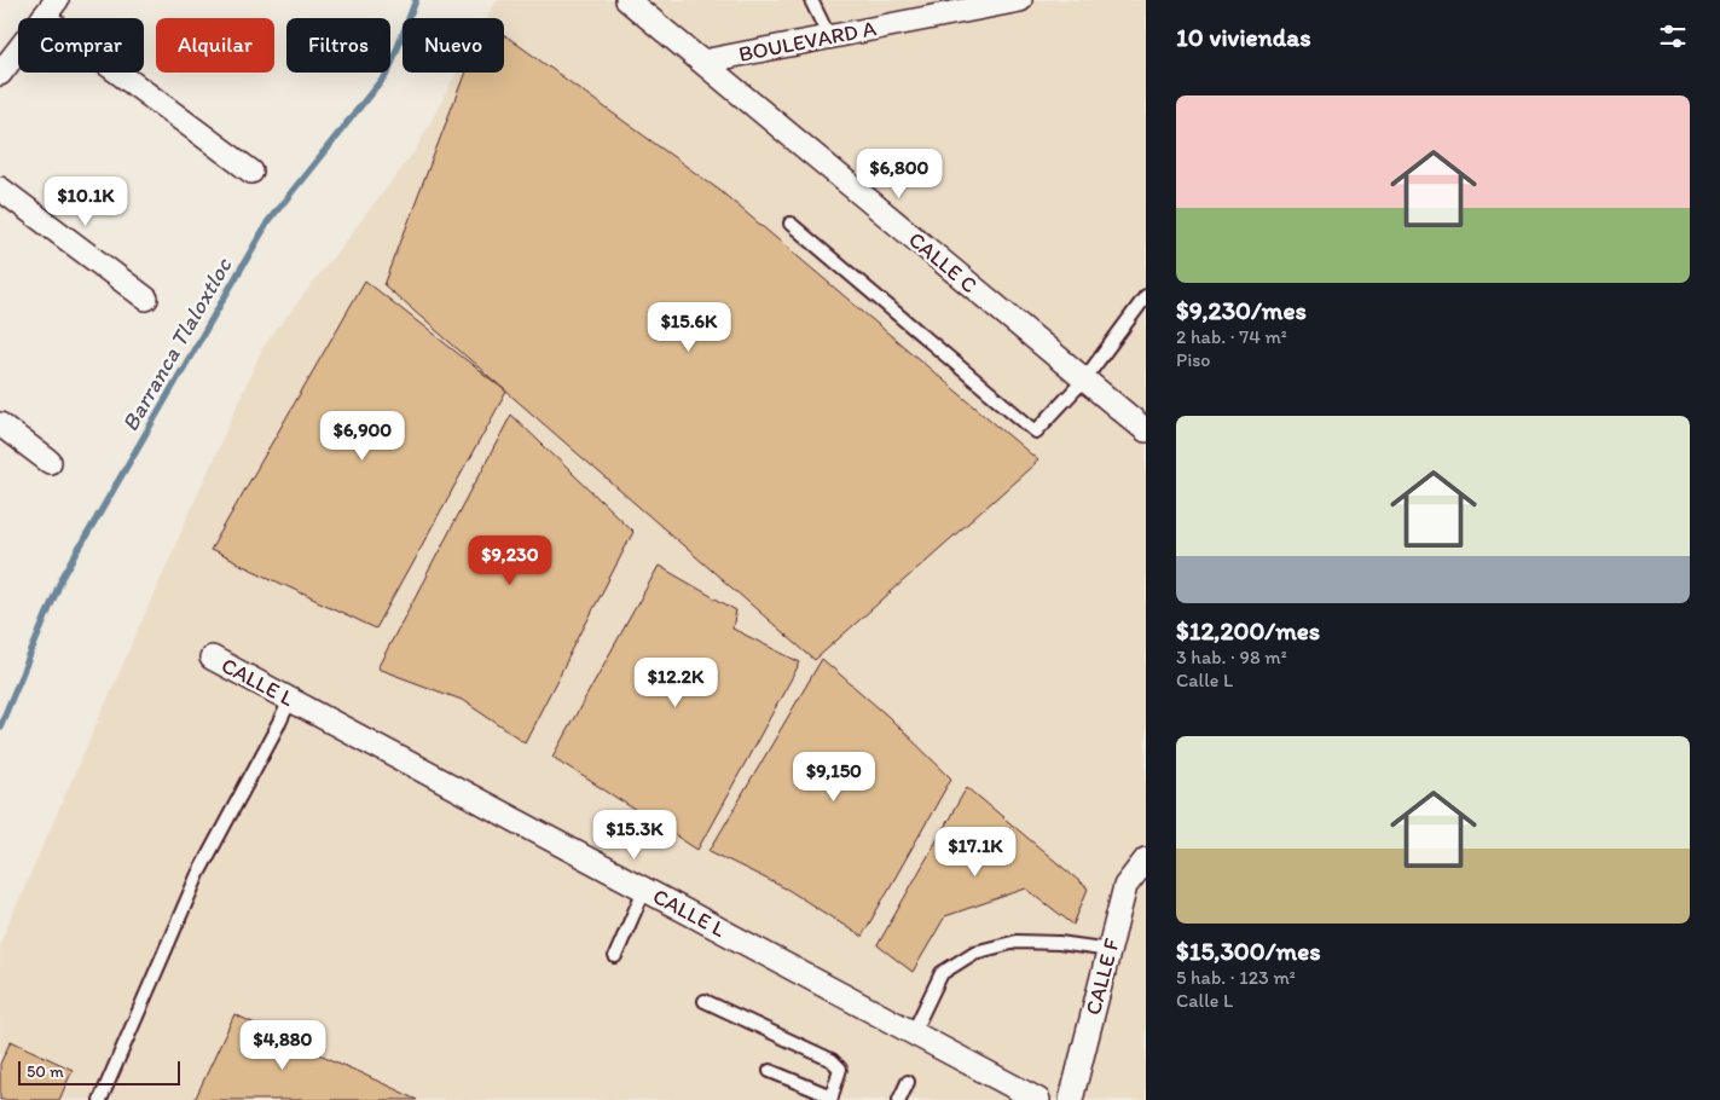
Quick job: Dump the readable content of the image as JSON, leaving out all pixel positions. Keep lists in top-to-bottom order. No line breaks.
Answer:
{"streets":{"street":["BOULEVARD A","CALLE C","CALLE L","CALLE F"]},"crossings":[["BOULEVARD A","CALLE C"]],"water":["Barranca Tlaloxtloc"],"scale_bar":"50 m","page":{"heading":"10 viviendas","chip":["Comprar","Alquilar","Filtros","Nuevo"],"list":[{"name":"$9,230/mes","note":"2 hab. · 74 m² · Piso"},{"name":"$12,200/mes","note":"3 hab. · 98 m² · Calle L"},{"name":"$15,300/mes","note":"5 hab. · 123 m² · Calle L"}],"price":["$6,800","$10.1K","$15.6K","$6,900","$9,230","$12.2K","$9,150","$15.3K","$17.1K","$4,880"],"scale":"50 m"}}
